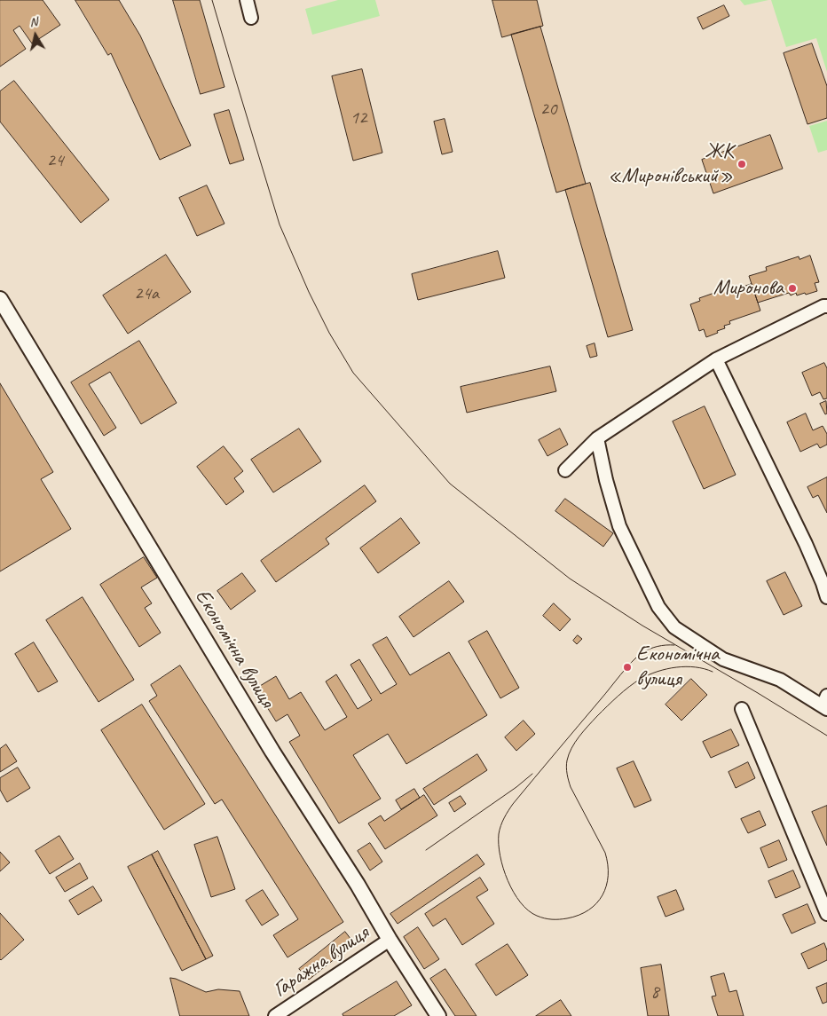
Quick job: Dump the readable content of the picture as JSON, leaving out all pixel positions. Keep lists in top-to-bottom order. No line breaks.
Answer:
{"streets":{"street":["Економічна вулиця","Гаражна вулиця"]},"crossings":[["Економічна вулиця","Гаражна вулиця"]],"places":["ЖК «Миронівський»","Миронова","Економічна вулиця"],"house_numbers":["20","12","24","24а","8"],"north":"top"}
